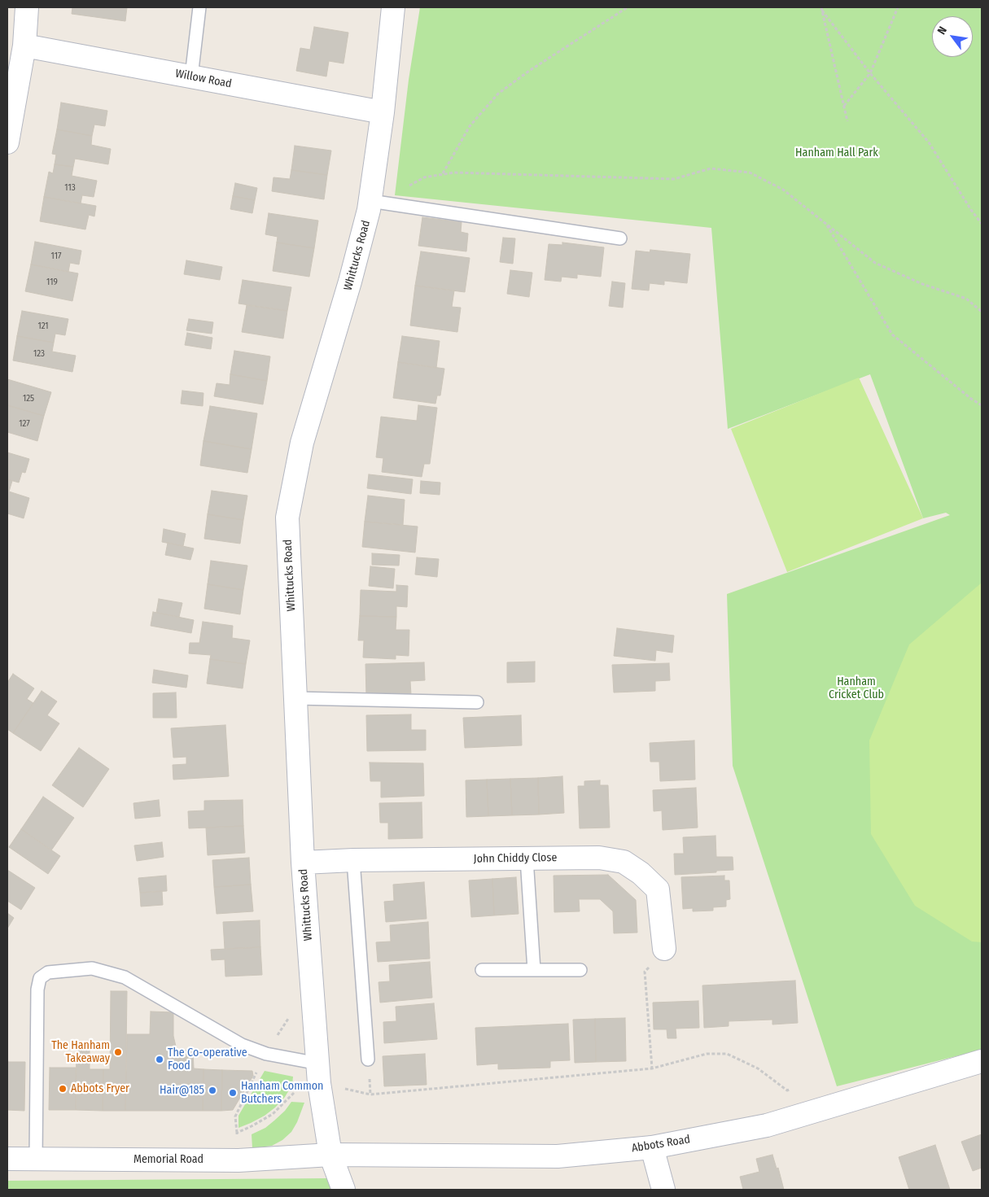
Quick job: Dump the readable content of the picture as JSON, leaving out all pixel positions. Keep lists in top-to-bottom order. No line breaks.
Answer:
{"streets":{"street":["Willow Road","Whittucks Road","John Chiddy Close","Abbots Road","Memorial Road"]},"crossings":[["Willow Road","Whittucks Road"],["Whittucks Road","John Chiddy Close"],["Whittucks Road","Abbots Road"],["Whittucks Road","Memorial Road"],["Abbots Road","Memorial Road"]],"parks":["Hanham Hall Park","Hanham Cricket Club"],"places":["The Hanham Takeaway","The Co-operative Food","Abbots Fryer","Hair@185","Hanham Common Butchers"],"house_numbers":["113","117","119","121","123","125","127"],"north":"top left"}
